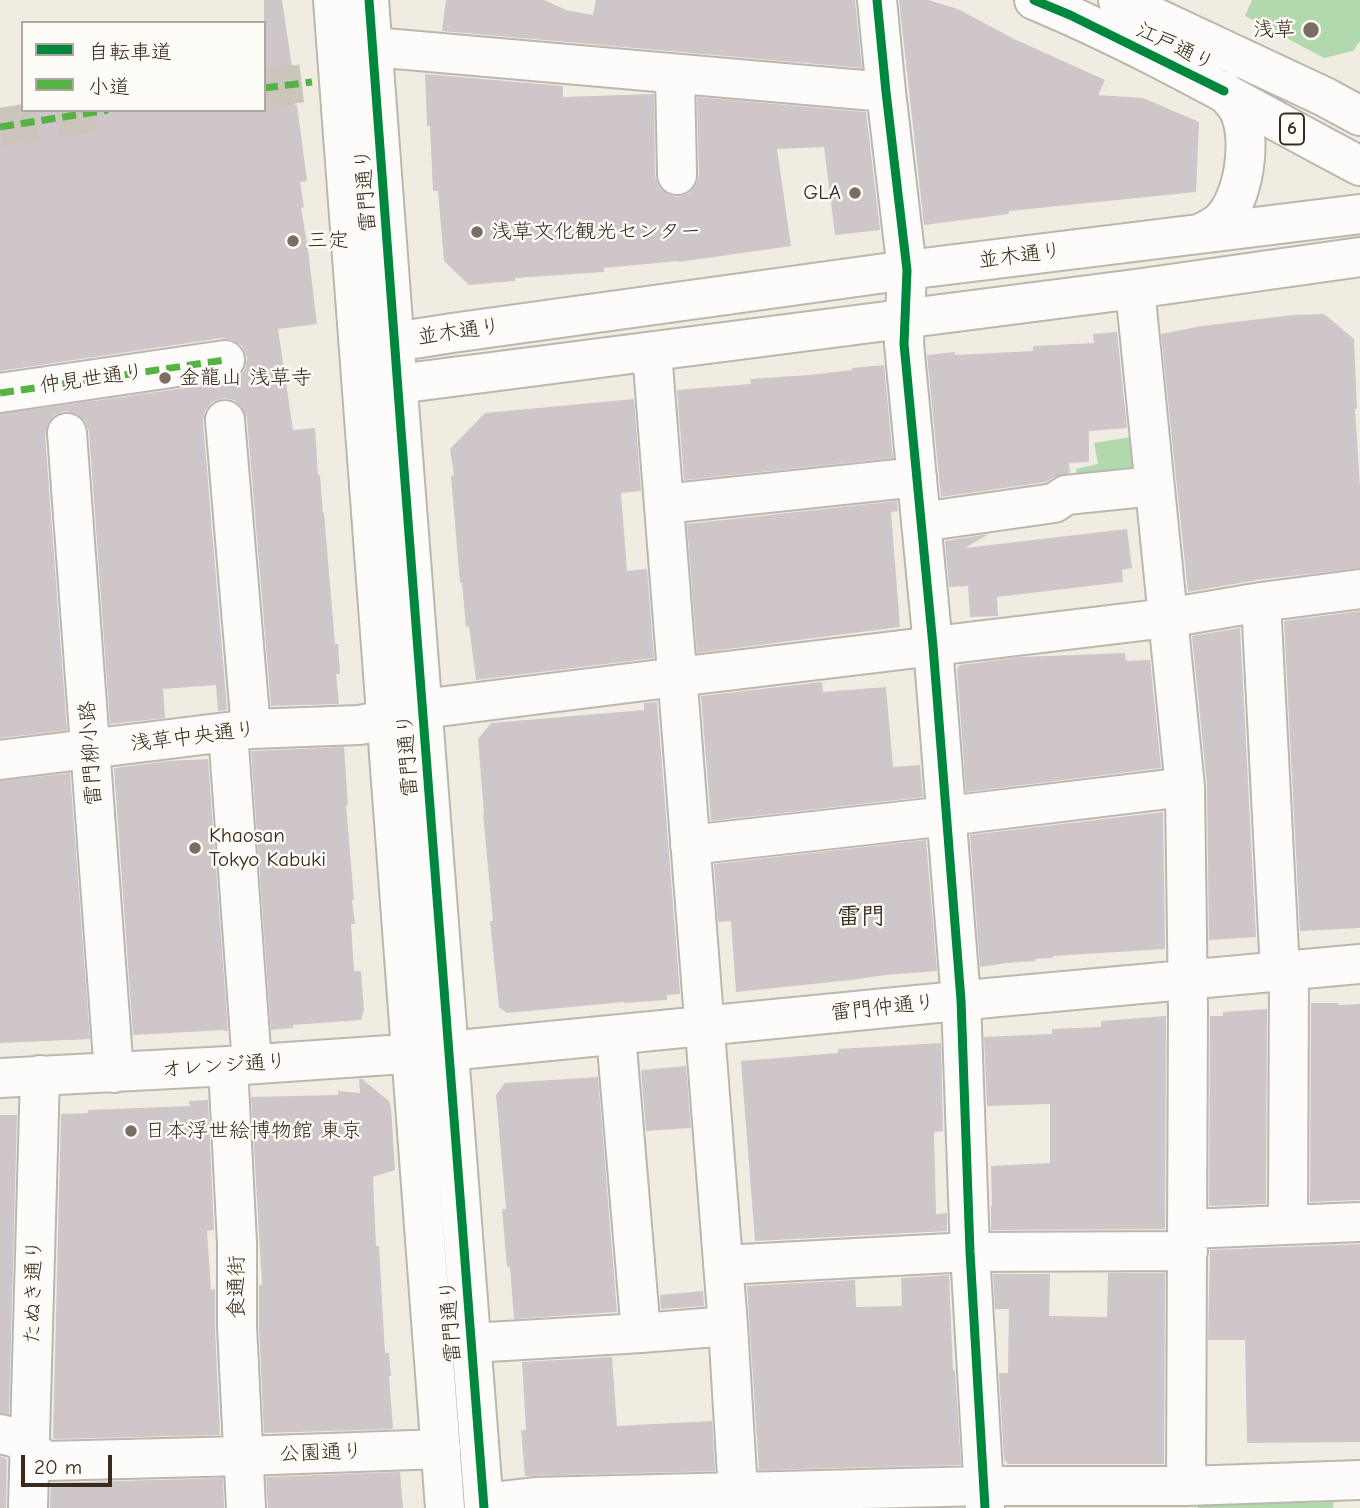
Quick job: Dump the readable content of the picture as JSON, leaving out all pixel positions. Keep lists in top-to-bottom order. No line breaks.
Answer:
{"streets":{"main road":["江戸通り","6","雷門通り","並木通り","仲見世通り","浅草中央通り","雷門柳小路","雷門仲通り","オレンジ通り","食通街","たぬき通り","公園通り"]},"crossings":[["雷門通り","並木通り"],["雷門通り","浅草中央通り"],["雷門通り","雷門仲通り"],["雷門通り","オレンジ通り"],["雷門通り","公園通り"],["浅草中央通り","雷門柳小路"],["浅草中央通り","食通街"],["雷門柳小路","オレンジ通り"],["雷門仲通り","オレンジ通り"],["オレンジ通り","食通街"],["オレンジ通り","たぬき通り"],["食通街","公園通り"],["たぬき通り","公園通り"]],"districts":["雷門"],"places":["浅草","GLA","浅草文化観光センター","三定","金龍山 浅草寺","Khaosan Tokyo Kabuki","日本浮世絵博物館 東京"],"legend":["自転車道","小道"],"scale_bar":"20 m"}
